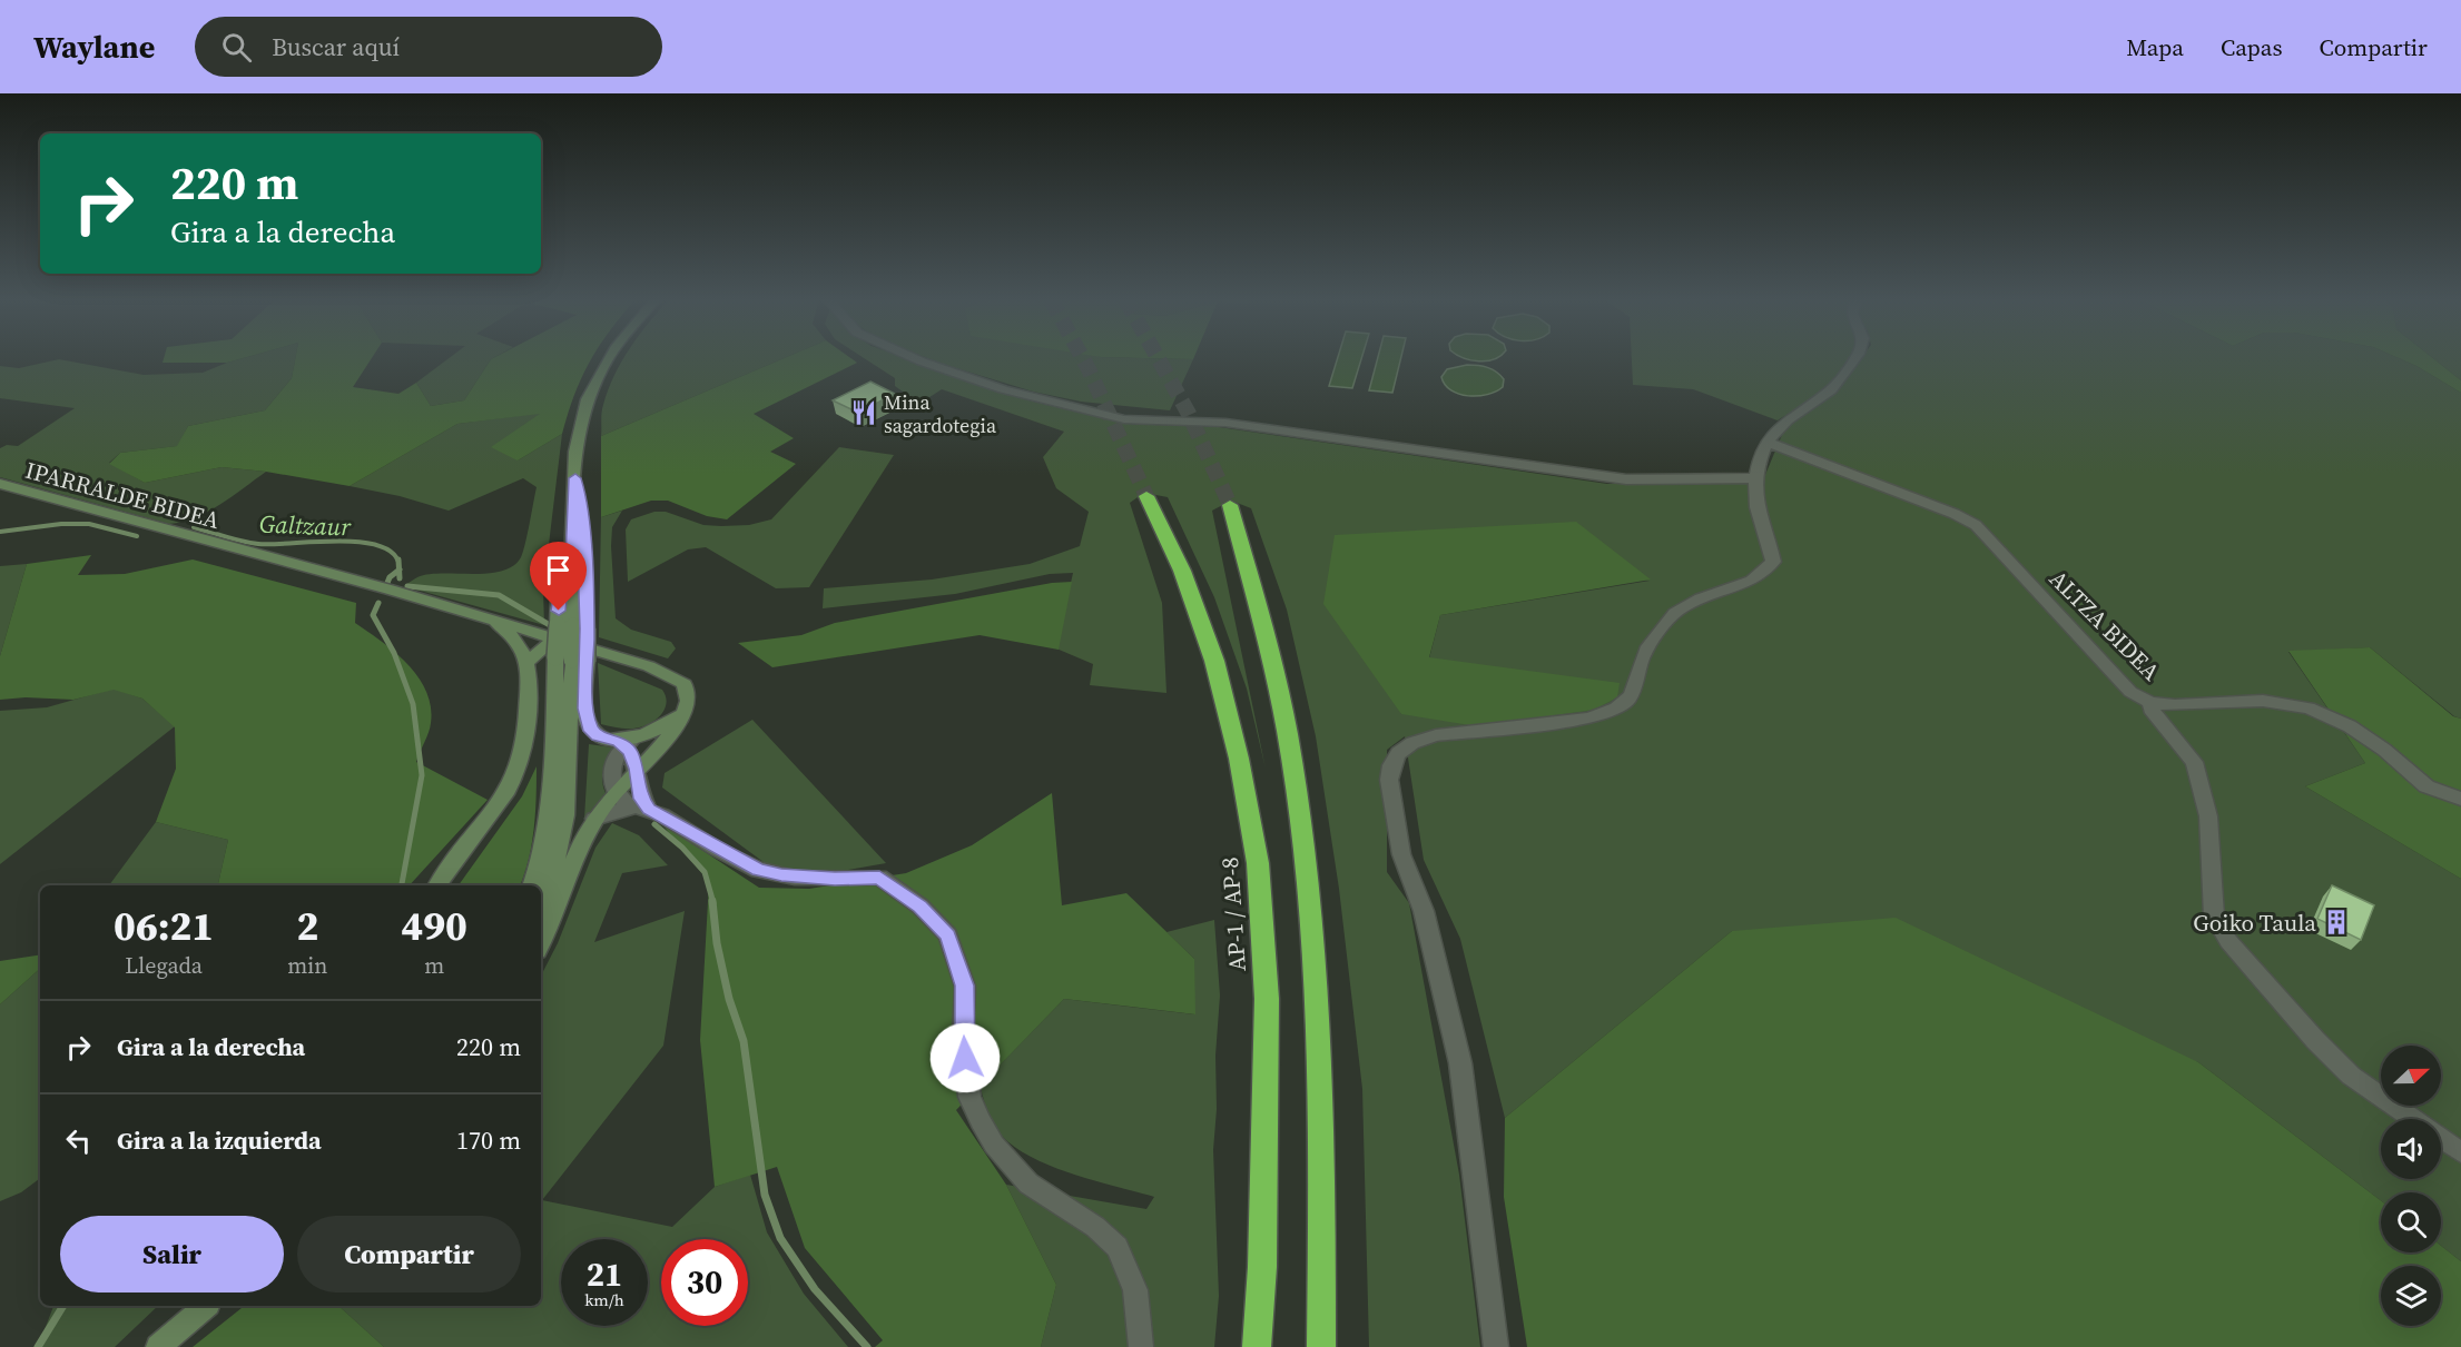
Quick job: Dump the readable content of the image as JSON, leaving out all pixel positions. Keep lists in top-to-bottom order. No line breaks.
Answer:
{"streets":{"highway":["AP-1 / AP-8"],"street":["IPARRALDE BIDEA","ALTZA BIDEA"]},"water":["Galtzaur"],"places":{"restaurant":["Mina sagardotegia"],"building":["Goiko Taula"]},"north":"right","page":{"header":"Waylane","search":"Buscar aquí","nav":["Mapa","Capas","Compartir"],"turn":["220 m","Gira a la derecha"],"eta":["06:21","Llegada","2","min","490","m"],"list":[{"name":"Gira a la derecha","value":"220 m"},{"name":"Gira a la izquierda","value":"170 m"}],"buttons":["Salir","Compartir"],"speed":"21 km/h","limit":"30"}}
